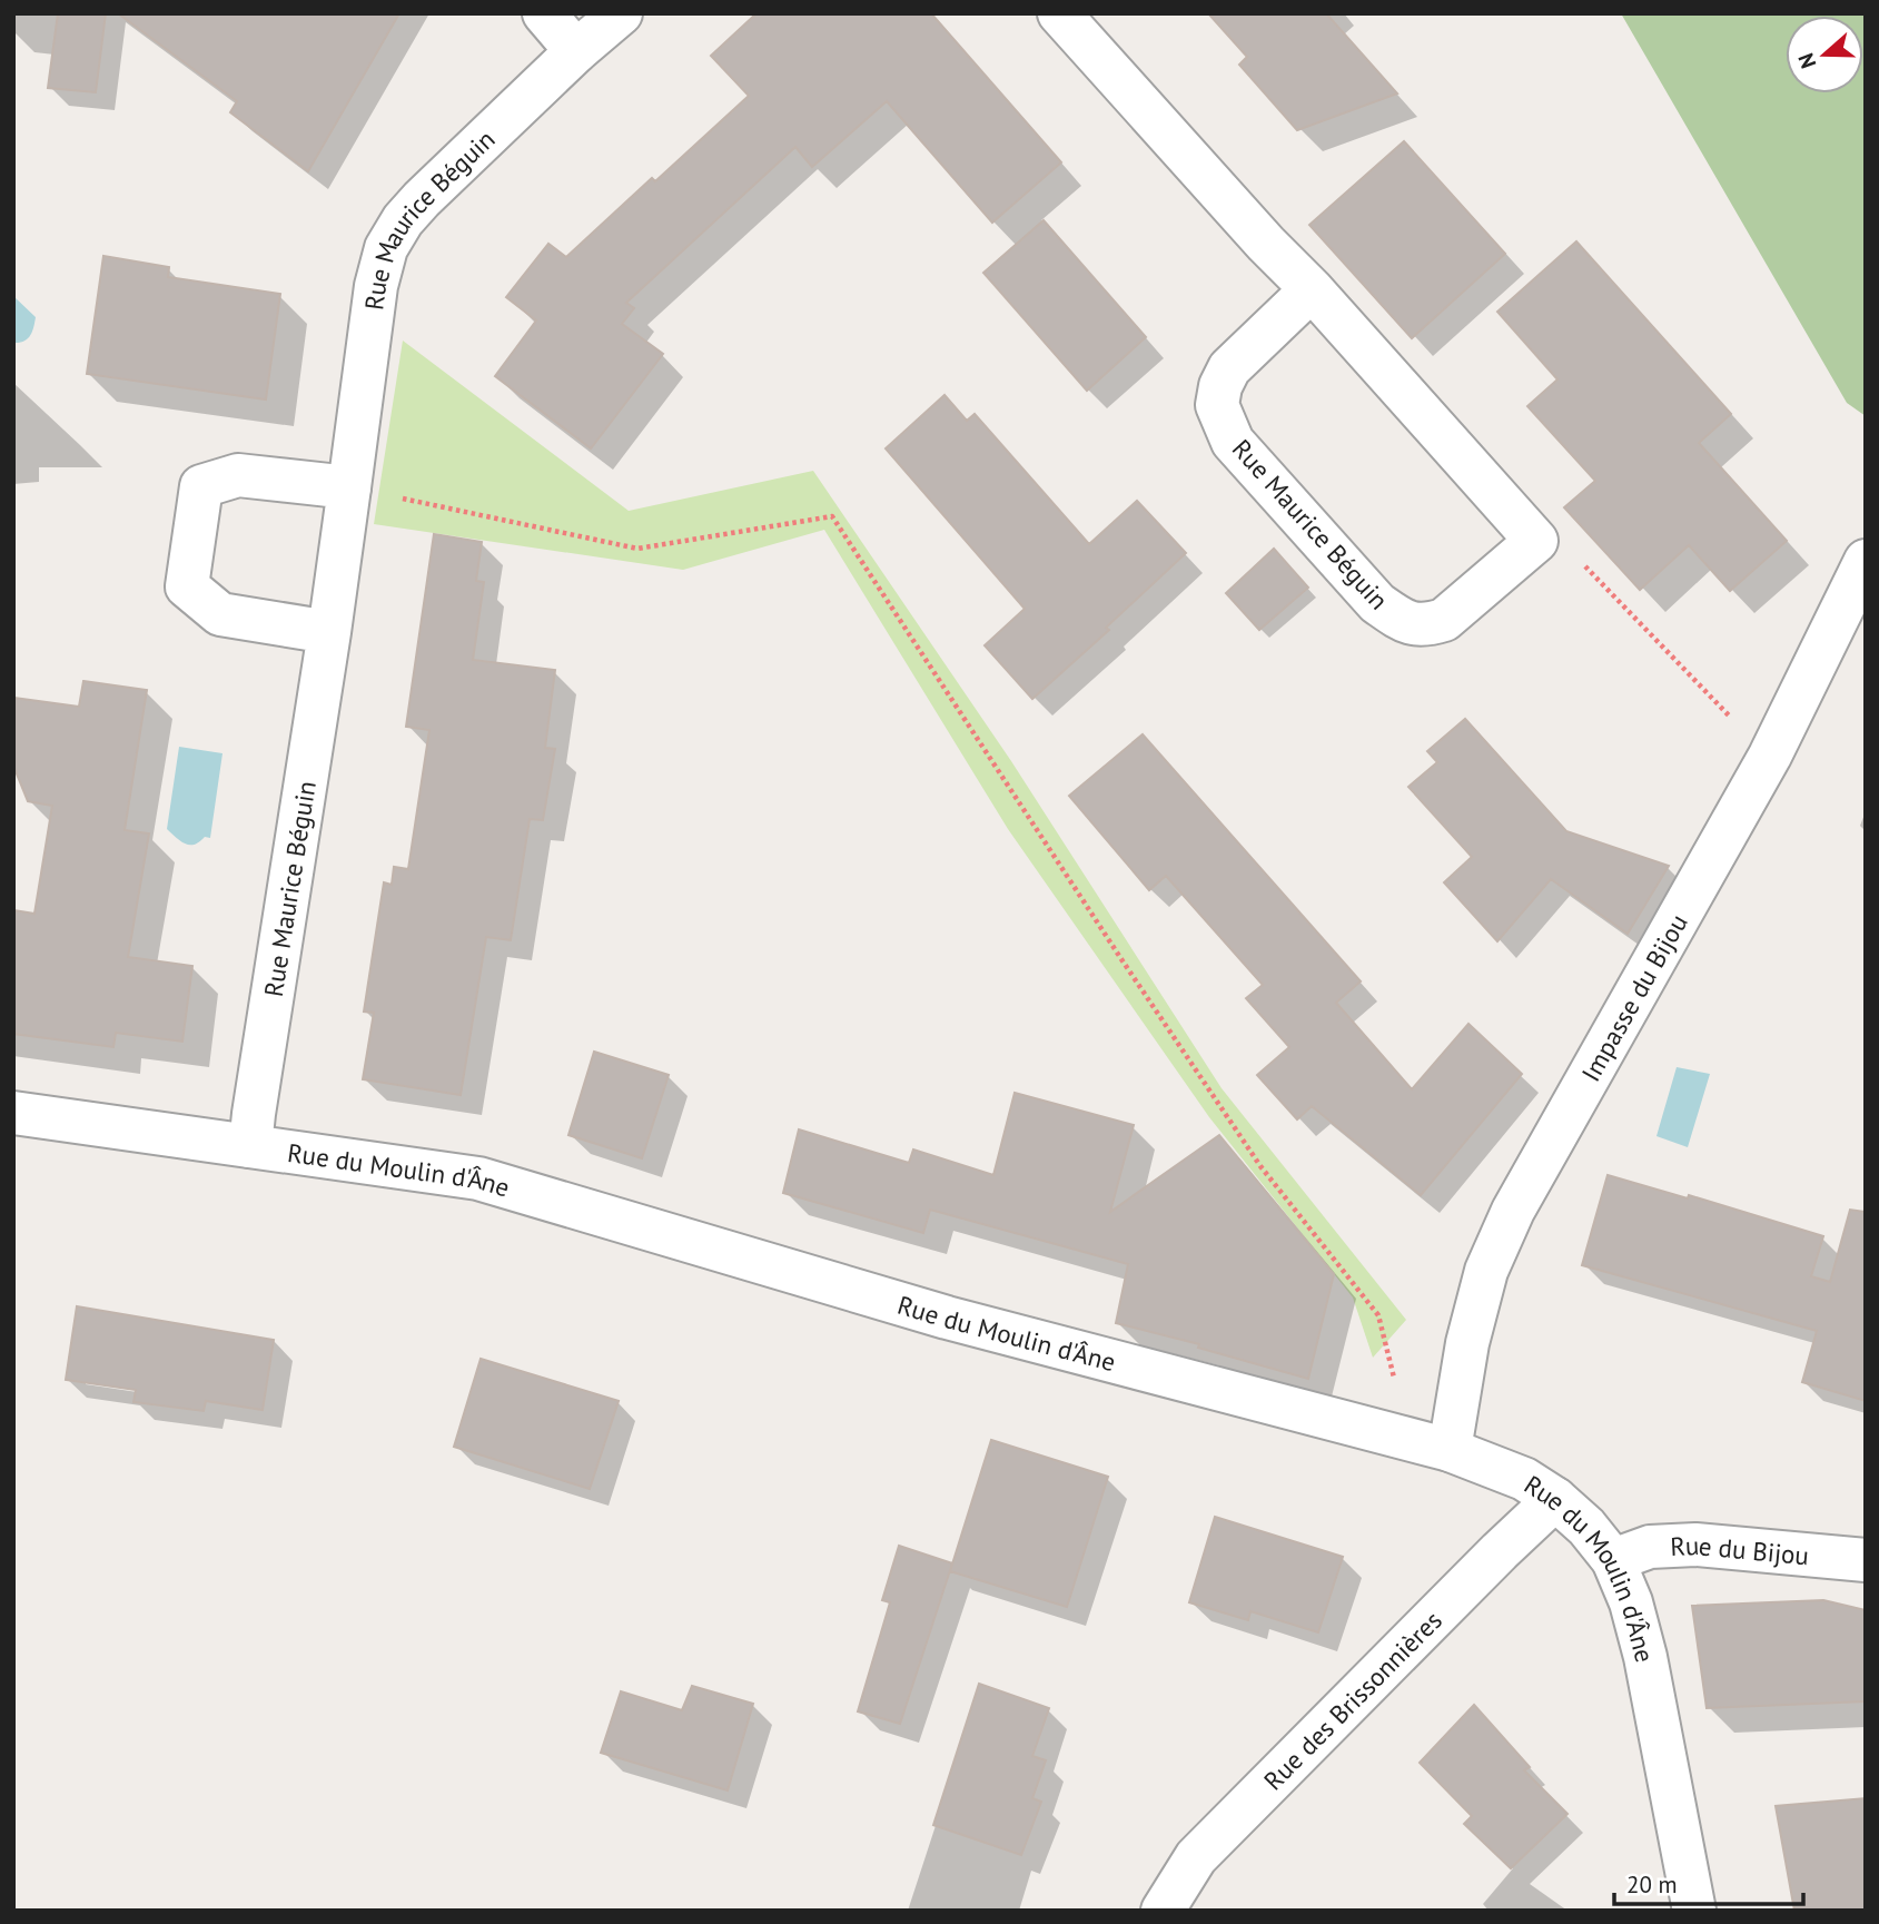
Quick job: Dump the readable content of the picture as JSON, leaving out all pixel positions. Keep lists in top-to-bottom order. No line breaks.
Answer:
{"streets":{"street":["Rue Maurice Béguin","Impasse du Bijou","Rue du Moulin d'Âne","Rue du Bijou","Rue des Brissonnières"]},"crossings":[["Rue Maurice Béguin","Rue du Moulin d'Âne"],["Impasse du Bijou","Rue du Moulin d'Âne"],["Rue du Moulin d'Âne","Rue du Bijou"],["Rue du Moulin d'Âne","Rue des Brissonnières"]],"scale_bar":"20 m","north":"left"}
